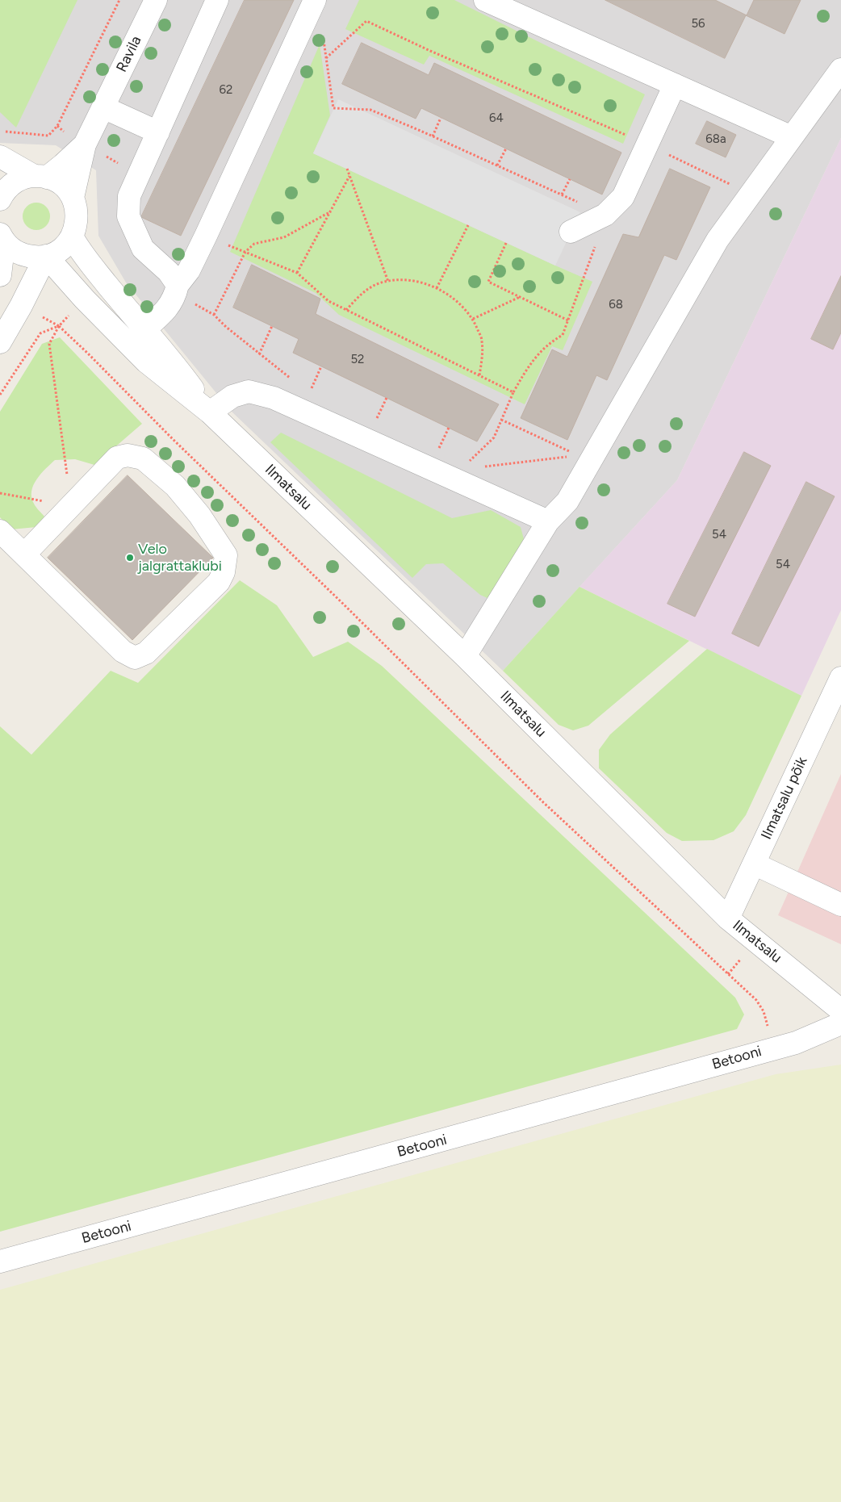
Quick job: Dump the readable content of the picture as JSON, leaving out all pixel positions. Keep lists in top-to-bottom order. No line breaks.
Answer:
{"streets":{"street":["Ravila","Ilmatsalu","Ilmatsalu põik","Betooni"]},"crossings":[["Ilmatsalu","Ilmatsalu põik"]],"places":["Velo jalgrattaklubi"],"house_numbers":["56","62","64","68a","68","52","54","54"]}
